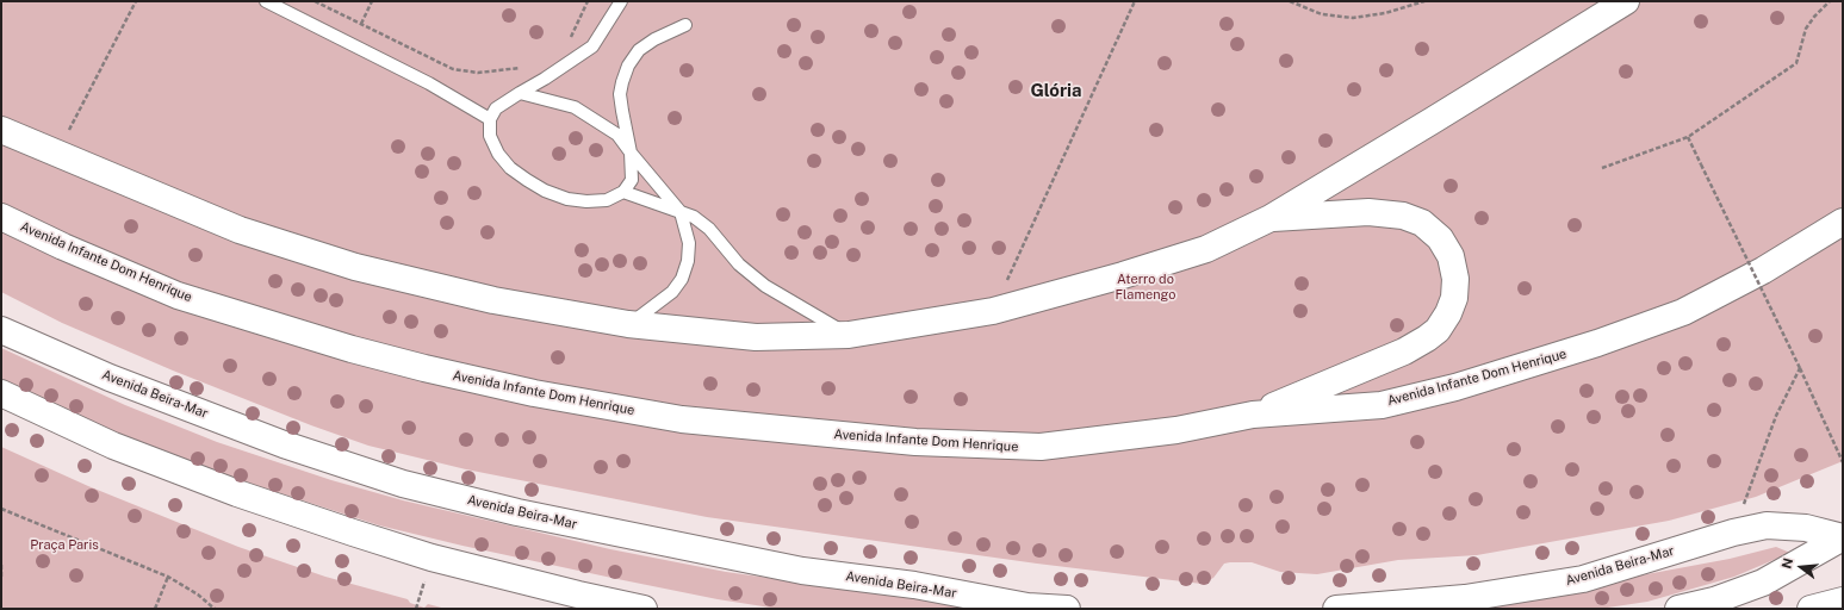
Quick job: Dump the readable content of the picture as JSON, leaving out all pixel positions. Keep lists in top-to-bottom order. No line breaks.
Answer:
{"streets":{"main road":["Avenida Infante Dom Henrique","Avenida Beira-Mar"]},"districts":["Glória"],"parks":["Aterro do Flamengo","Praça Paris"],"north":"left"}
